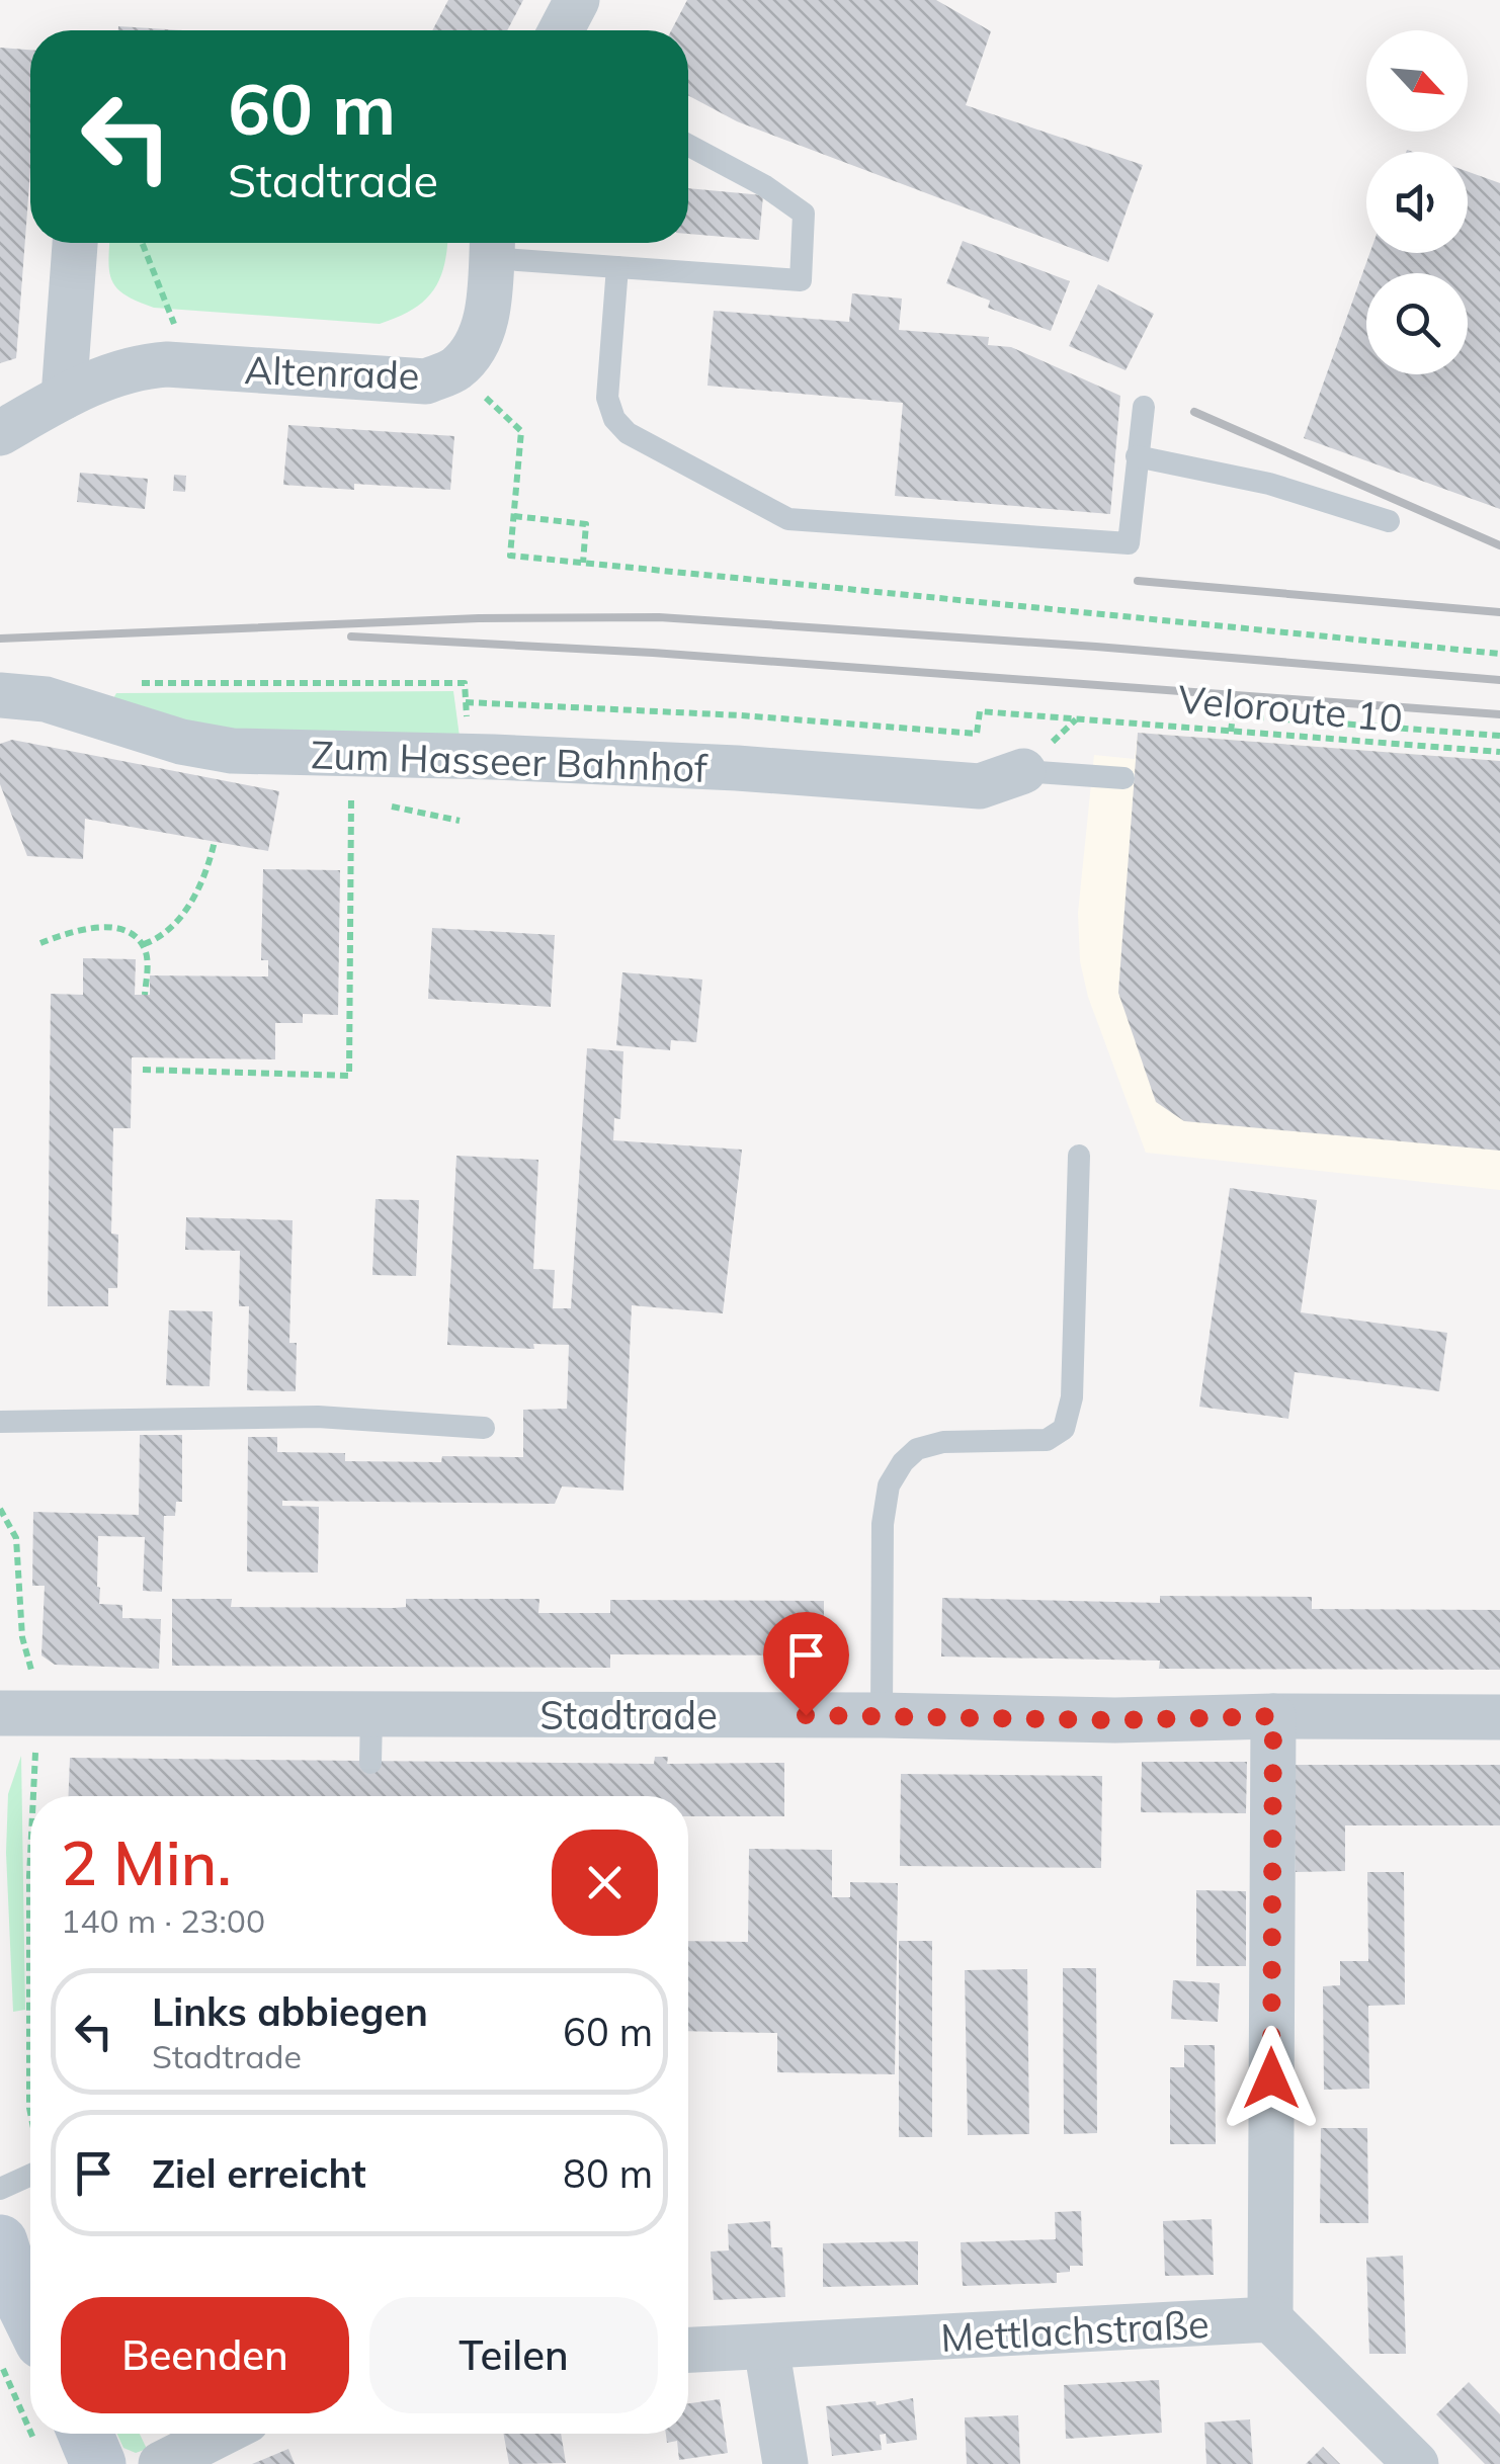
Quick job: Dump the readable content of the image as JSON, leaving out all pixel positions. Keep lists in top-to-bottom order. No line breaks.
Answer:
{"streets":{"street":["Altenrade","Zum Hasseer Bahnhof","Stadtrade","Mettlachstraße"],"path":["Veloroute 10"]},"crossings":[["Veloroute 10","Zum Hasseer Bahnhof"]],"north":"bottom right","page":{"turn":["60 m","Stadtrade"],"heading":["2 Min.","140 m · 23:00"],"list":[{"name":"Links abbiegen","note":"Stadtrade","value":"60 m"},{"name":"Ziel erreicht","value":"80 m"}],"buttons":["Beenden","Teilen"]}}
